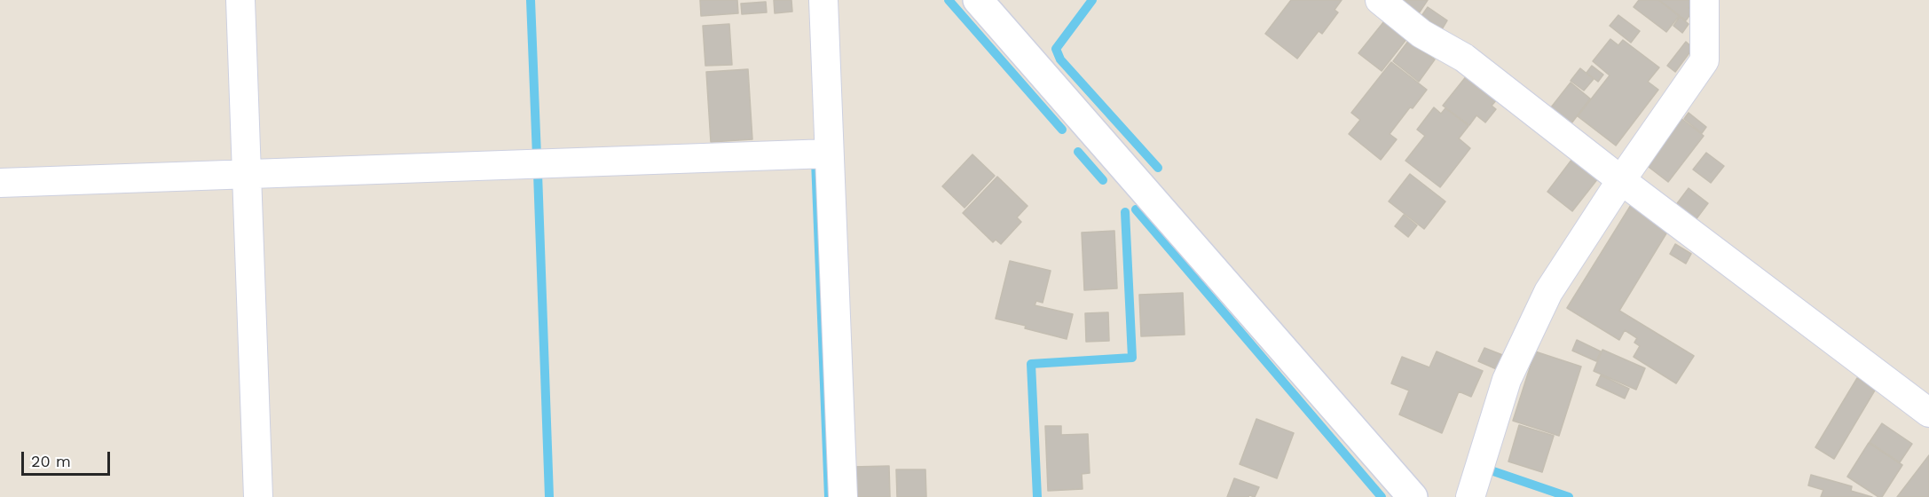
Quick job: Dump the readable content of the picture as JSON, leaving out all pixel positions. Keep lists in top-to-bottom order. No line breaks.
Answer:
{"scale_bar":"20 m"}
